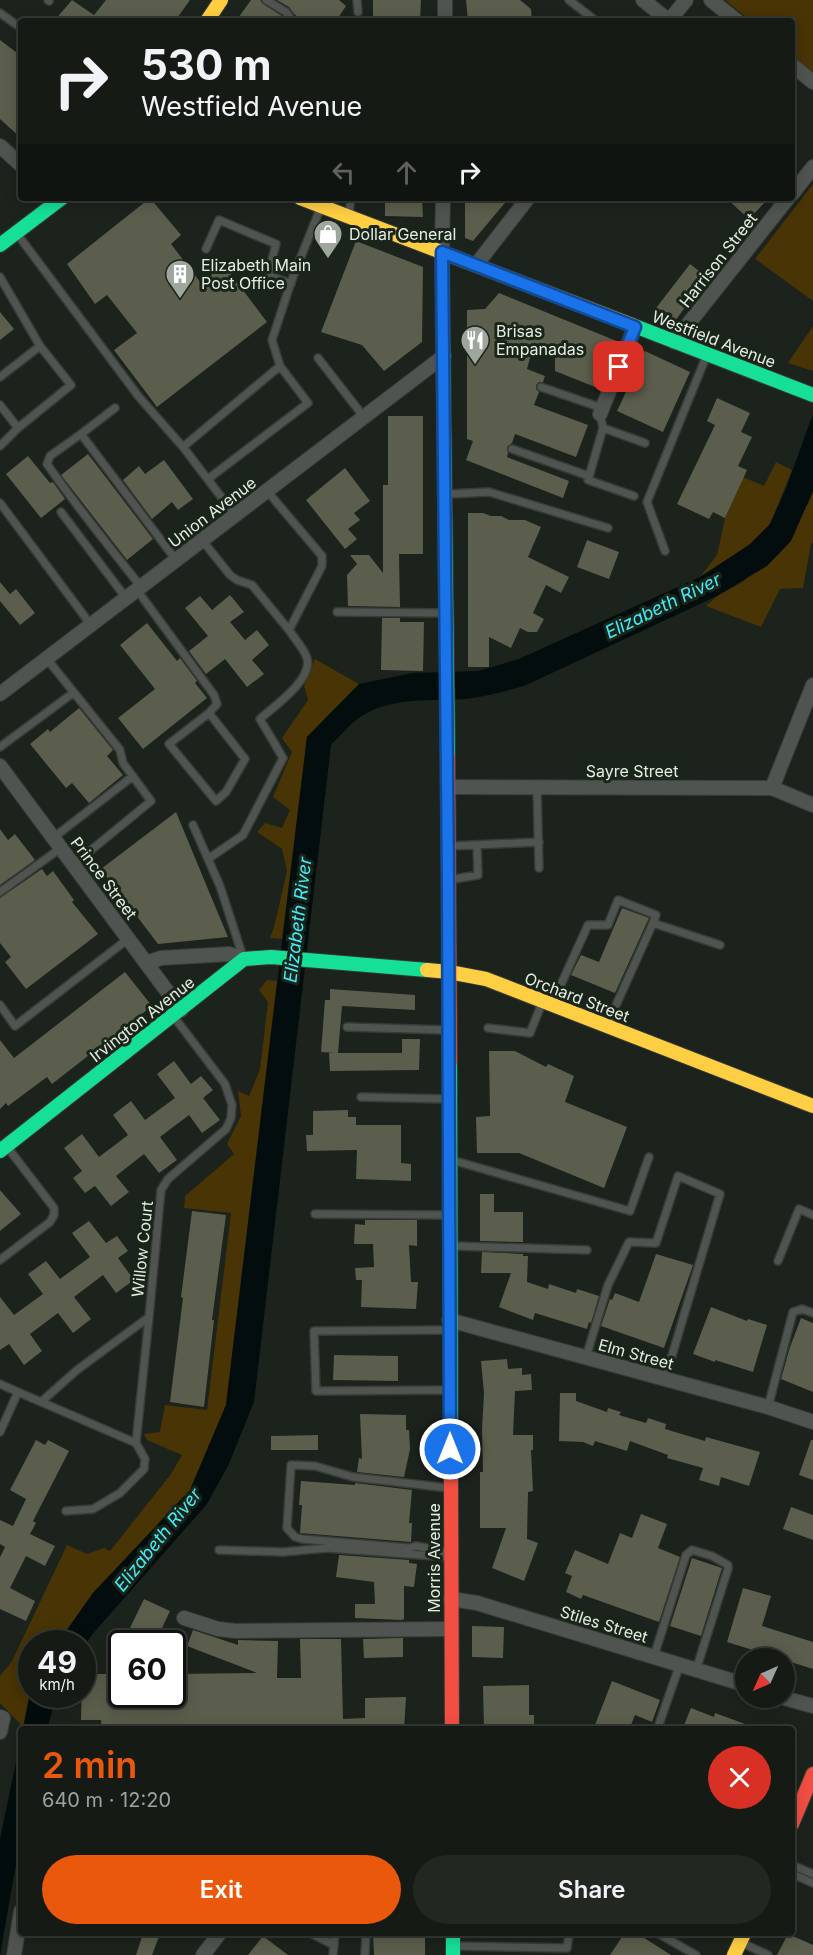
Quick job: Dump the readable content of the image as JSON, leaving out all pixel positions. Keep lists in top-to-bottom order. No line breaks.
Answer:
{"streets":{"main road":["Westfield Avenue","Orchard Street","Irvington Avenue","Morris Avenue"],"street":["Harrison Street","Union Avenue","Sayre Street","Prince Street","Elm Street","Stiles Street"],"lane":["Willow Court"]},"crossings":[["Harrison Street","Westfield Avenue"],["Westfield Avenue","Morris Avenue"],["Union Avenue","Morris Avenue"],["Sayre Street","Morris Avenue"],["Prince Street","Irvington Avenue"],["Prince Street","Willow Court"],["Orchard Street","Irvington Avenue"],["Orchard Street","Morris Avenue"],["Irvington Avenue","Willow Court"],["Elm Street","Morris Avenue"],["Morris Avenue","Stiles Street"]],"water":["Elizabeth River"],"places":{"shop":["Dollar General"],"building":["Elizabeth Main Post Office"],"restaurant":["Brisas Empanadas"]},"north":"bottom left","page":{"turn":["530 m","Westfield Avenue"],"speed":"49 km/h","limit":"60","heading":["2 min","640 m · 12:20"],"buttons":["Exit","Share"]}}
